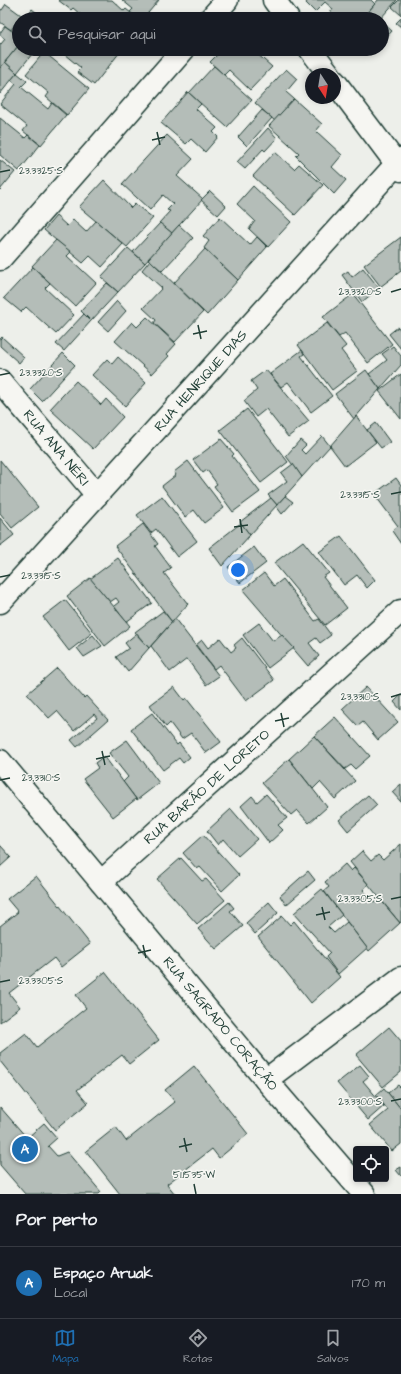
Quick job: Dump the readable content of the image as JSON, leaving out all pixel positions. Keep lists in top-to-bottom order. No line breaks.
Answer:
{"streets":{"street":["RUA HENRIQUE DIAS","RUA ANA NÉRI","RUA BARÃO DE LORETO","RUA SAGRADO CORAÇÃO"]},"crossings":[["RUA HENRIQUE DIAS","RUA ANA NÉRI"],["RUA BARÃO DE LORETO","RUA SAGRADO CORAÇÃO"]],"north":"bottom","page":{"search":"Pesquisar aqui","pins":"A","heading":"Por perto","list":[{"mark":"A","name":"Espaço Aruak","note":"Local","value":"170 m"}],"nav":["Mapa","Rotas","Salvos"]},"coordinates":["23.3325°S","23.3320°S","23.3315°S","23.3310°S","23.3305°S","23.3300°S","51.1535°W"]}
